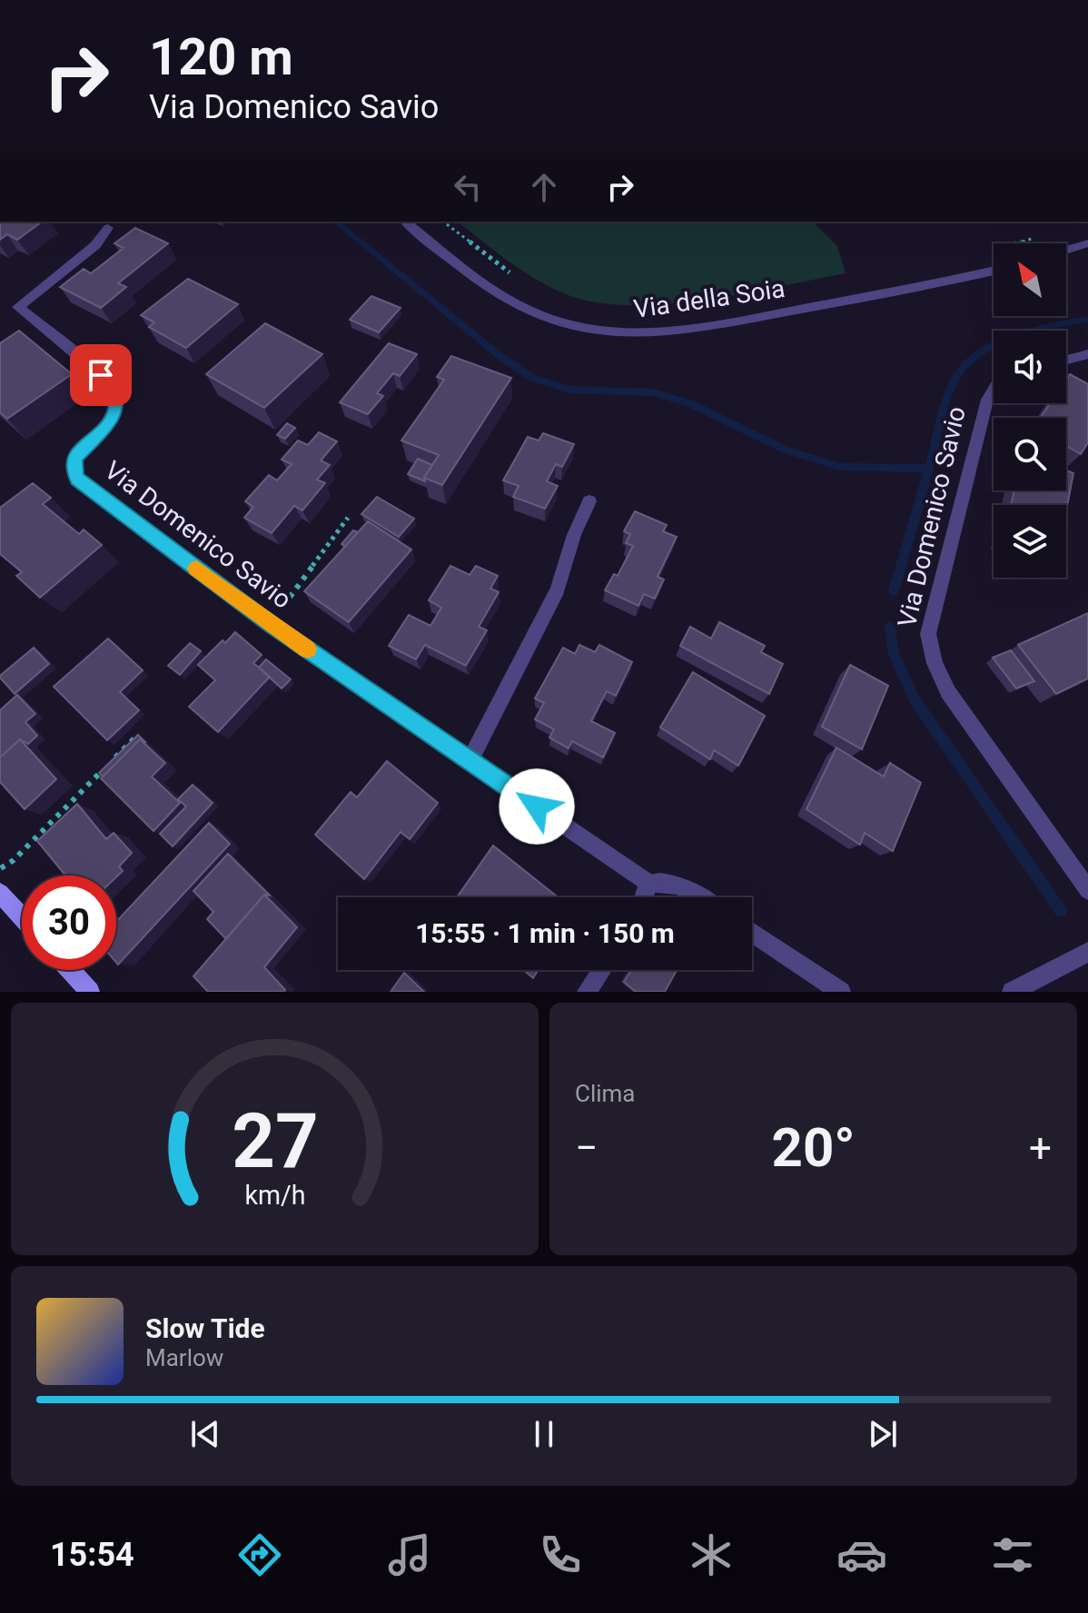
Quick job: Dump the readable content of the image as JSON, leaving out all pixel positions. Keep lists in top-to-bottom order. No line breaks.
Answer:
{"streets":{"street":["Via della Soia","Via Domenico Savio"]},"north":"top left","page":{"turn":["120 m","Via Domenico Savio"],"limit":"30","trip":"15:55 · 1 min · 150 m","tile":"Clima","heat":["−","20°","+"],"song":["Slow Tide","Marlow"],"tabs":"15:54","gauge":["27","km/h"]}}
